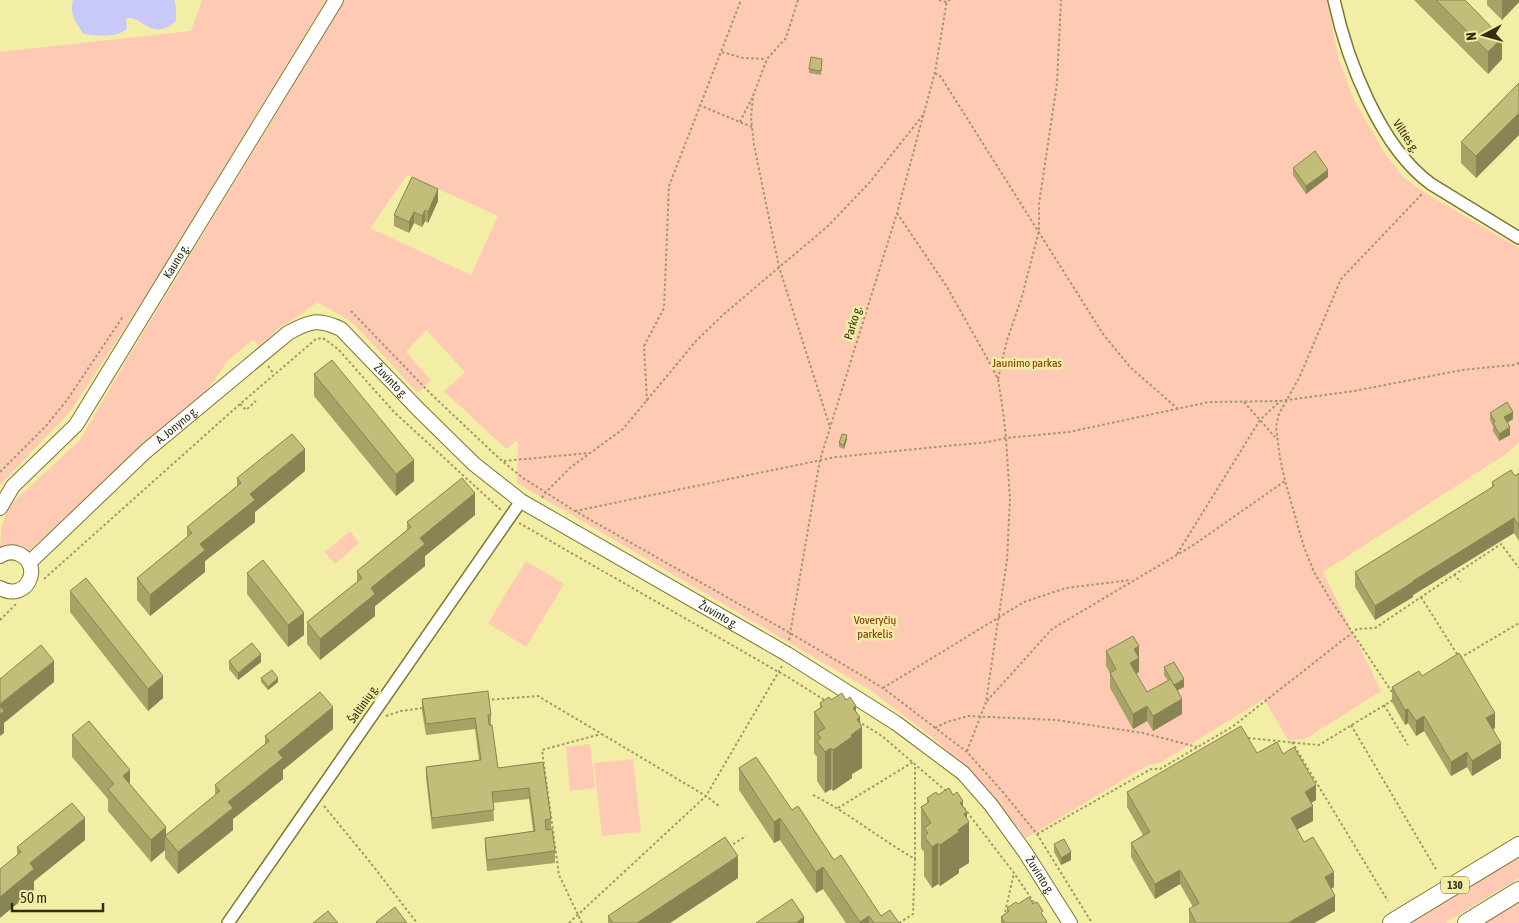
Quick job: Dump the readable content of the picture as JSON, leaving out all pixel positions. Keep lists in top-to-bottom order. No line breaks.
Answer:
{"streets":{"main road":["130"],"street":["Vilties g.","Kauno g.","Žuvinto g.","A. Jonyno g.","Šaltinių g."],"path":["Parko g."]},"crossings":[["Parko g.","Žuvinto g."],["Žuvinto g.","A. Jonyno g."],["Žuvinto g.","Šaltinių g."]],"parks":["Jaunimo parkas","Voveryčių parkelis"],"scale_bar":"50 m","north":"left"}
